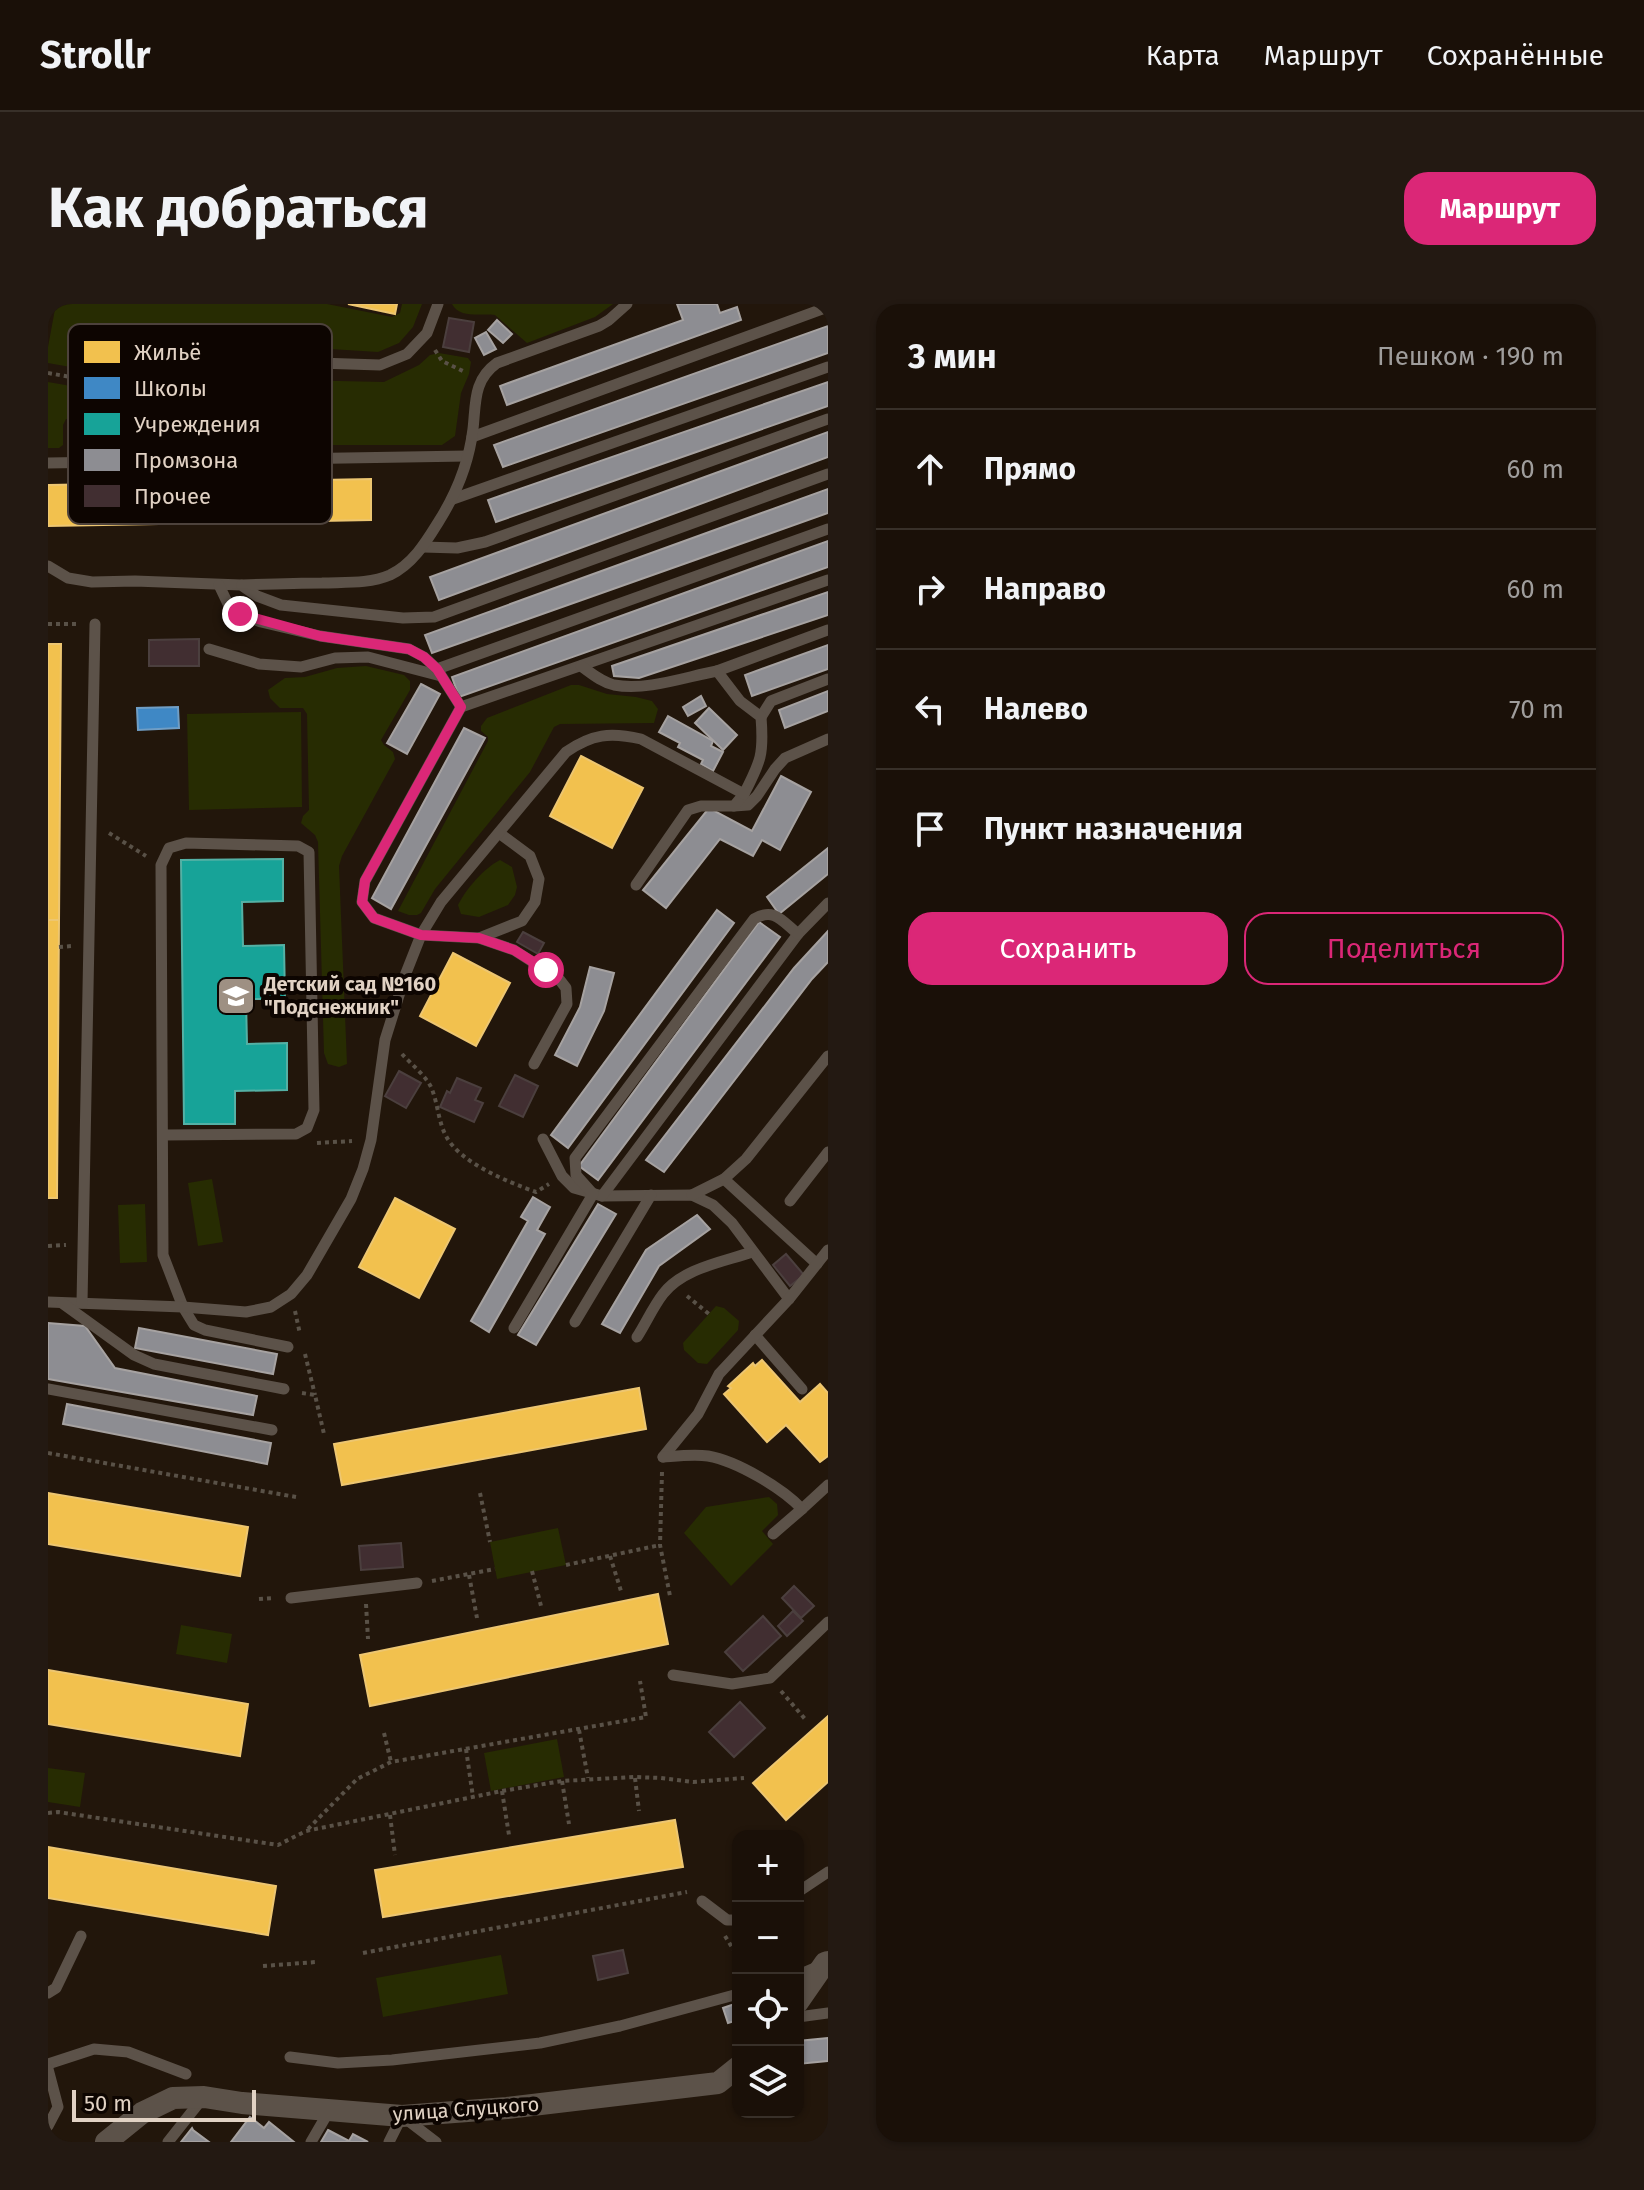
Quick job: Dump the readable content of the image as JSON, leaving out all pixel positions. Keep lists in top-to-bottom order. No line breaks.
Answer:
{"streets":{"street":["улица Слуцкого"]},"places":{"school or university":["Детский сад №160 \"Подснежник\""]},"legend":["Жильё","Школы","Учреждения","Промзона","Прочее"],"scale_bar":"50 m","page":{"header":"Strollr","nav":["Карта","Маршрут","Сохранённые"],"buttons":["Маршрут",["Сохранить","Поделиться"]],"title":"Как добраться","heading":["3 мин","Пешком · 190 m"],"list":[["Прямо","60 m"],["Направо","60 m"],["Налево","70 m"],"Пункт назначения"],"map_buttons":["+","−"],"scale":"50 m"}}
